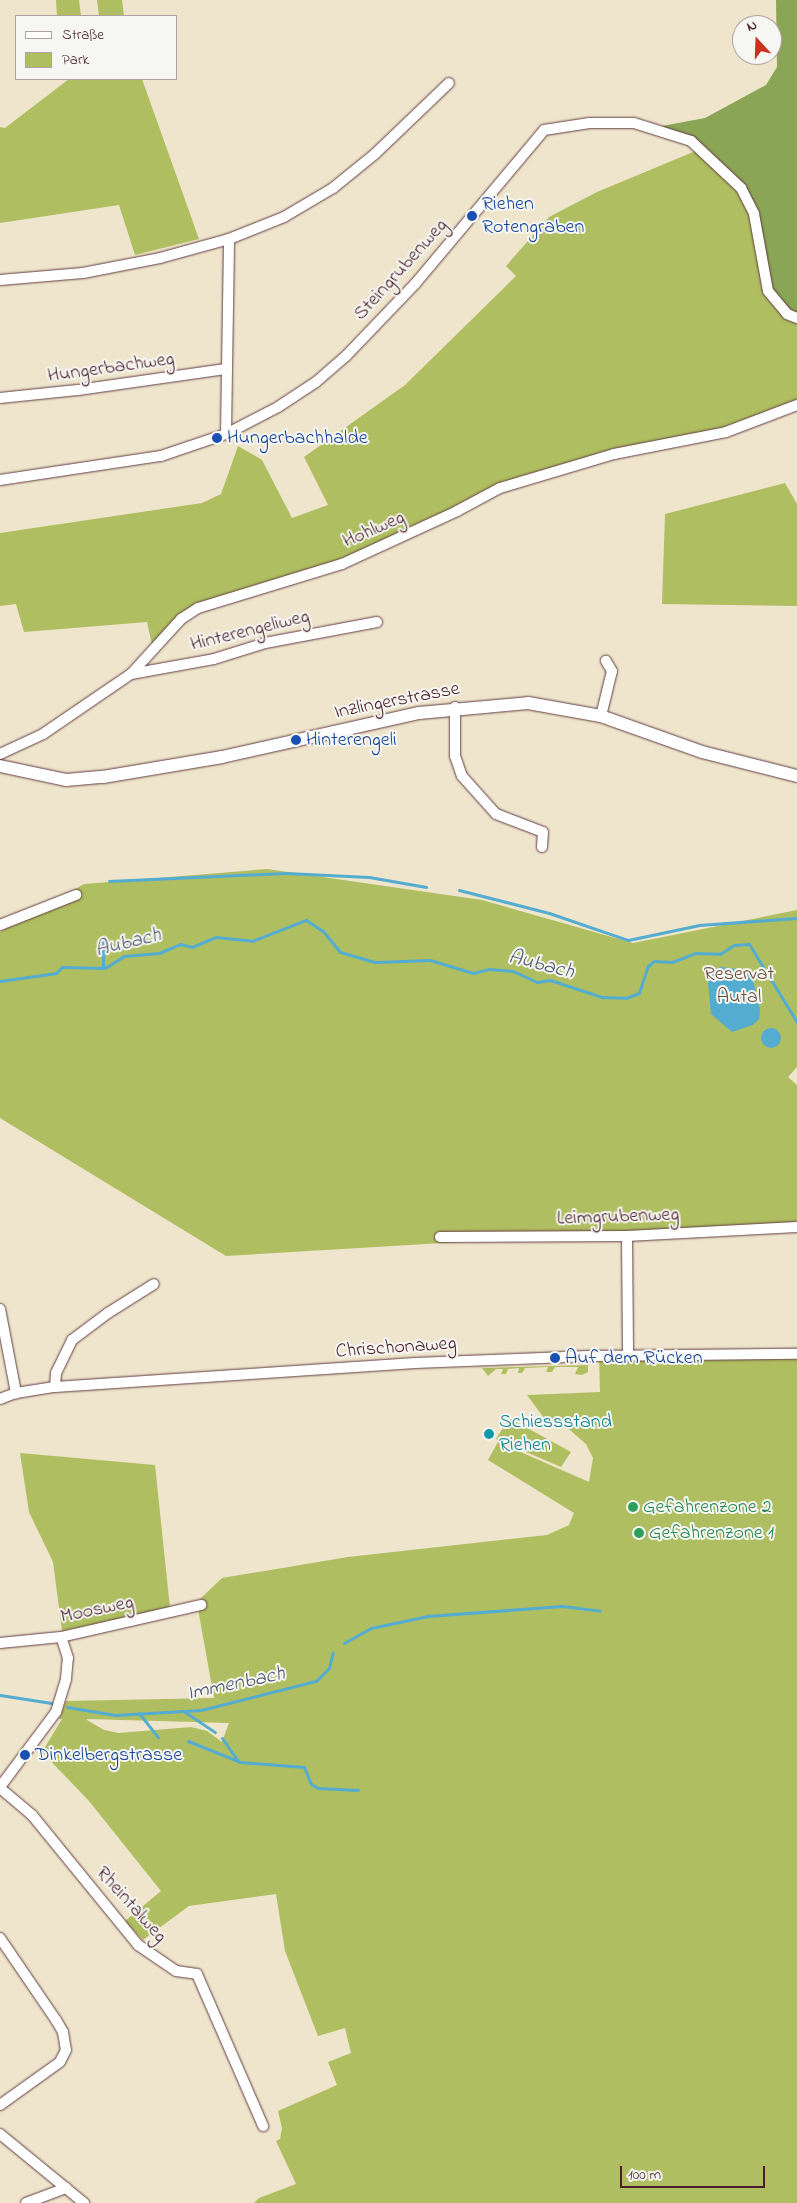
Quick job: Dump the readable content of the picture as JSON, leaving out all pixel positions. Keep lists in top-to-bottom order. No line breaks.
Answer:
{"streets":{"street":["Steingrubenweg","Hungerbachweg","Hohlweg","Hinterengeliweg","Inzlingerstrasse","Leimgrubenweg","Chrischonaweg","Moosweg","Rheintalweg"]},"crossings":[["Hohlweg","Hinterengeliweg"]],"water":["Aubach","Immenbach"],"parks":["Reservat Autal"],"places":["Riehen Rotengraben","Hungerbachhalde","Hinterengeli","Auf dem Rücken","Schiessstand Riehen","Gefahrenzone 2","Gefahrenzone 1","Dinkelbergstrasse"],"legend":["Straße","Park"],"scale_bar":"100 m","north":"top"}
